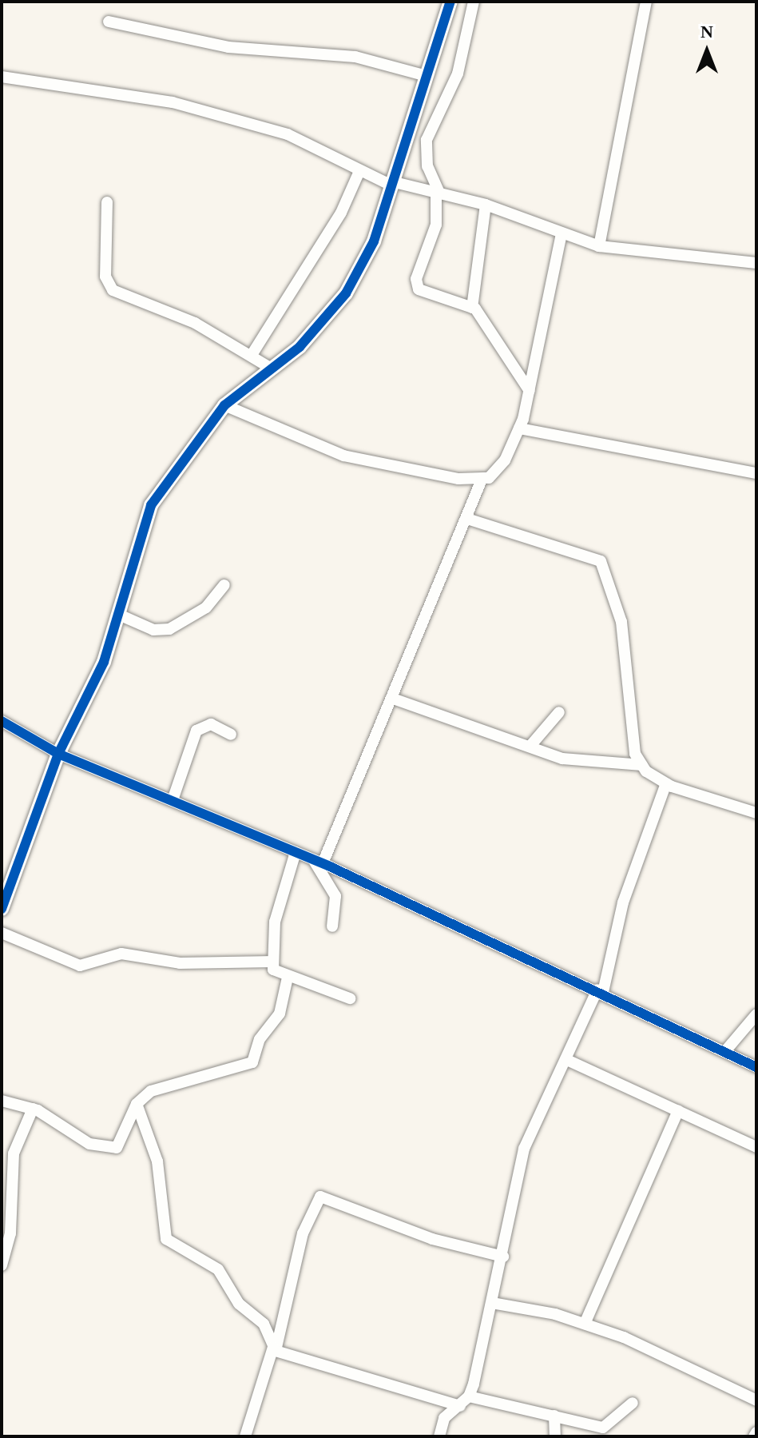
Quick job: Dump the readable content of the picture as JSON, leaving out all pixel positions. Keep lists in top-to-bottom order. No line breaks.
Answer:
{"north":"top"}
